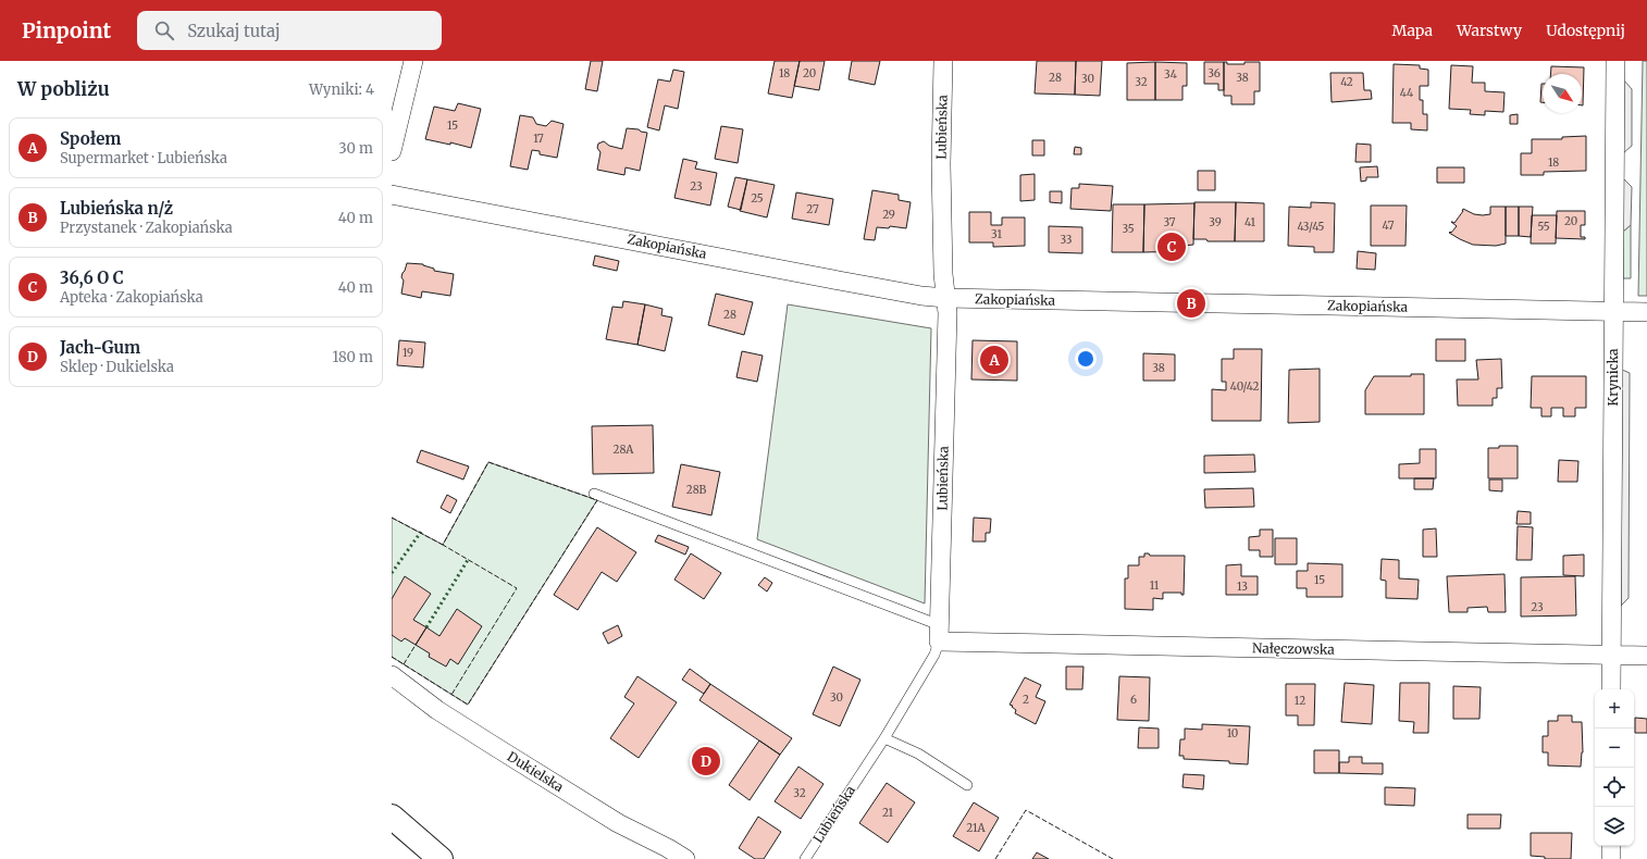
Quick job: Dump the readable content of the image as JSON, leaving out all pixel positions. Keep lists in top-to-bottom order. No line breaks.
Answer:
{"streets":{"street":["Lubieńska","Zakopiańska","Krynicka","Nałęczowska","Dukielska"]},"crossings":[["Lubieńska","Zakopiańska"],["Lubieńska","Nałęczowska"],["Zakopiańska","Krynicka"],["Krynicka","Nałęczowska"]],"house_numbers":["18","20","36","34","28","38","30","32","42","44","15","17","18","23","25","27","29","20","37","39","41","47","43/45","55","35","31","33","28","19","38","40/42","28A","28B","15","11","13","23","30","2","6","12","10","32","21","21A"],"north":"bottom right","page":{"header":"Pinpoint","search":"Szukaj tutaj","nav":["Mapa","Warstwy","Udostępnij"],"heading":["W pobliżu","Wyniki: 4"],"list":[{"mark":"A","name":"Społem","note":"Supermarket · Lubieńska","value":"30 m"},{"mark":"B","name":"Lubieńska n/ż","note":"Przystanek · Zakopiańska","value":"40 m"},{"mark":"C","name":"36,6 O C","note":"Apteka · Zakopiańska","value":"40 m"},{"mark":"D","name":"Jach-Gum","note":"Sklep · Dukielska","value":"180 m"}],"pins":["C","B","A","D"],"map_buttons":["+","−"]}}
